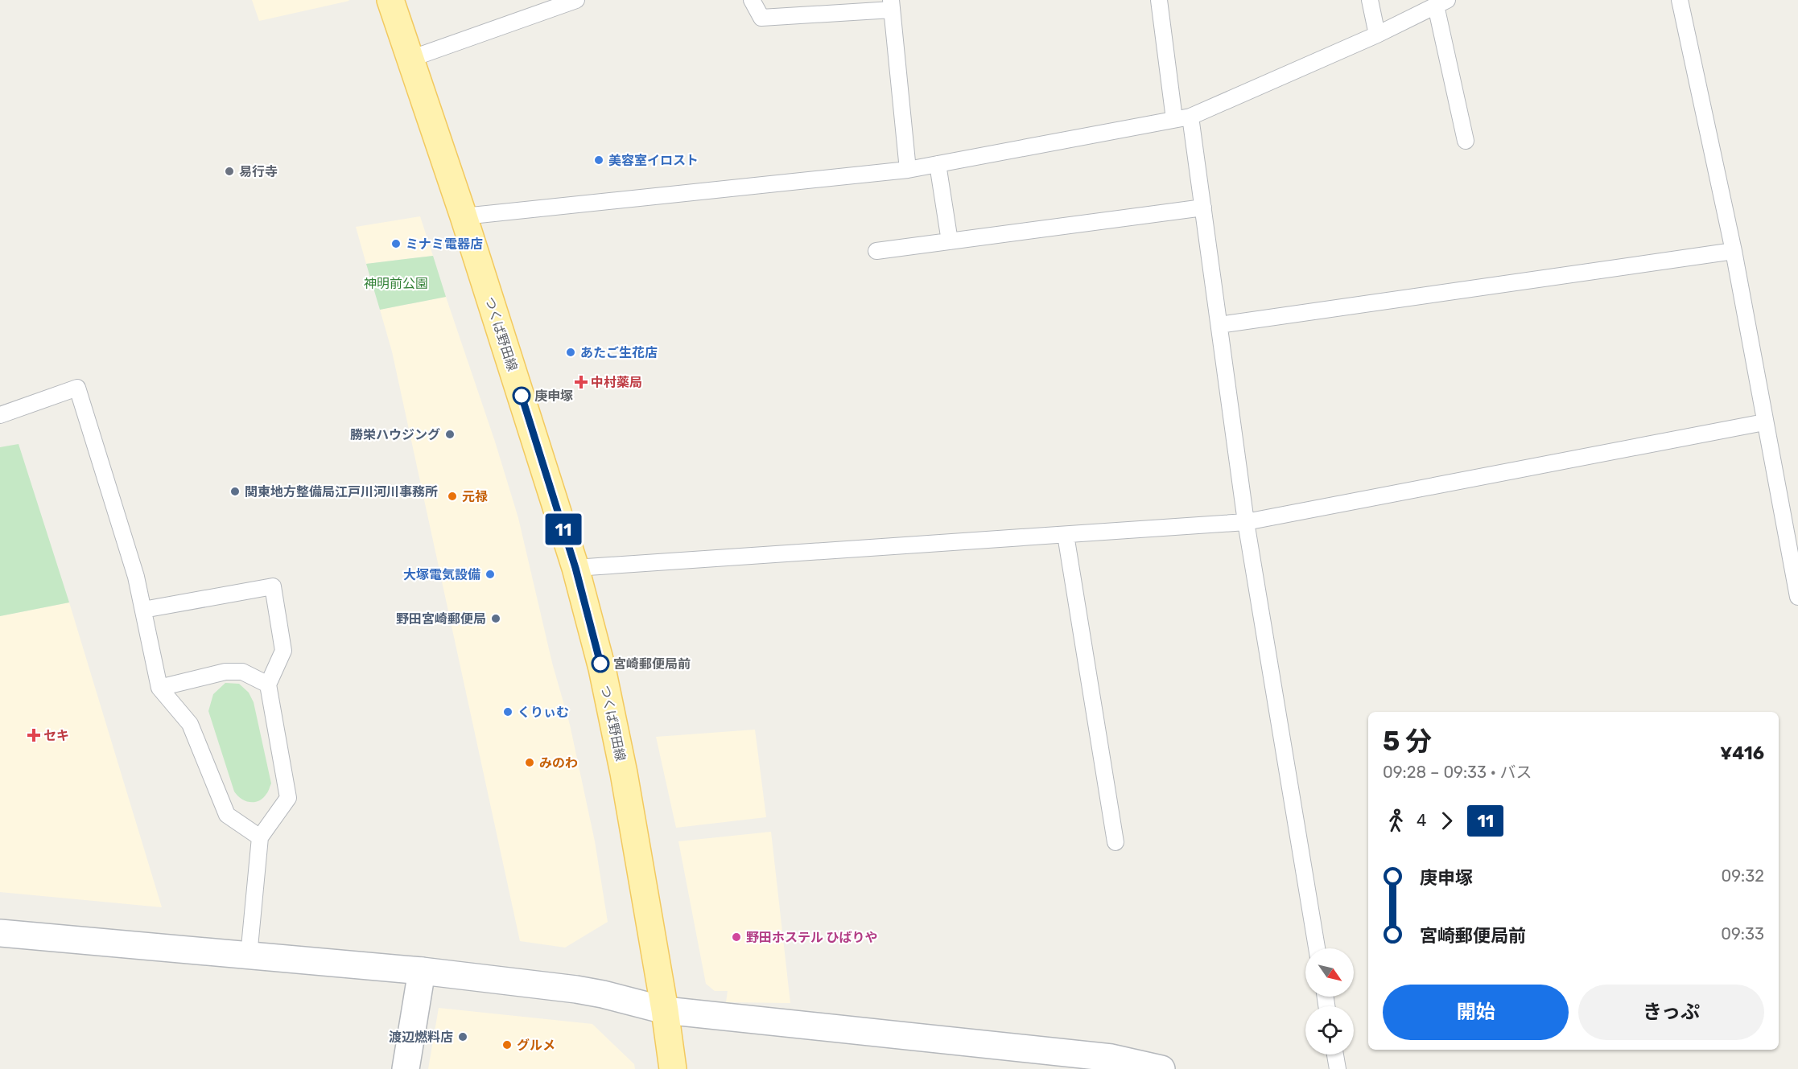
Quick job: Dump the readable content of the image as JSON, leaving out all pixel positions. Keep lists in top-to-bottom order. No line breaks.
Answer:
{"streets":{"main road":["つくば野田線"]},"parks":["神明前公園"],"places":{"other":["美容室イロスト","易行寺","ミナミ電器店","あたご生花店","庚申塚","勝栄ハウジング","関東地方整備局江戸川河川事務所","元禄","大塚電気設備","野田宮崎郵便局","宮崎郵便局前","くりぃむ","みのわ","野田ホステル ひばりや","渡辺燃料店","グルメ"],"health":["中村薬局","セキ"]},"lines":["bus line 11"],"north":"bottom right","page":{"on_map":"11","heading":["5 分","09:28 – 09:33 · バス","¥416"],"legs":["4","11"],"list":[{"name":"庚申塚","value":"09:32"},{"name":"宮崎郵便局前","value":"09:33"}],"buttons":["開始","きっぷ"]}}
